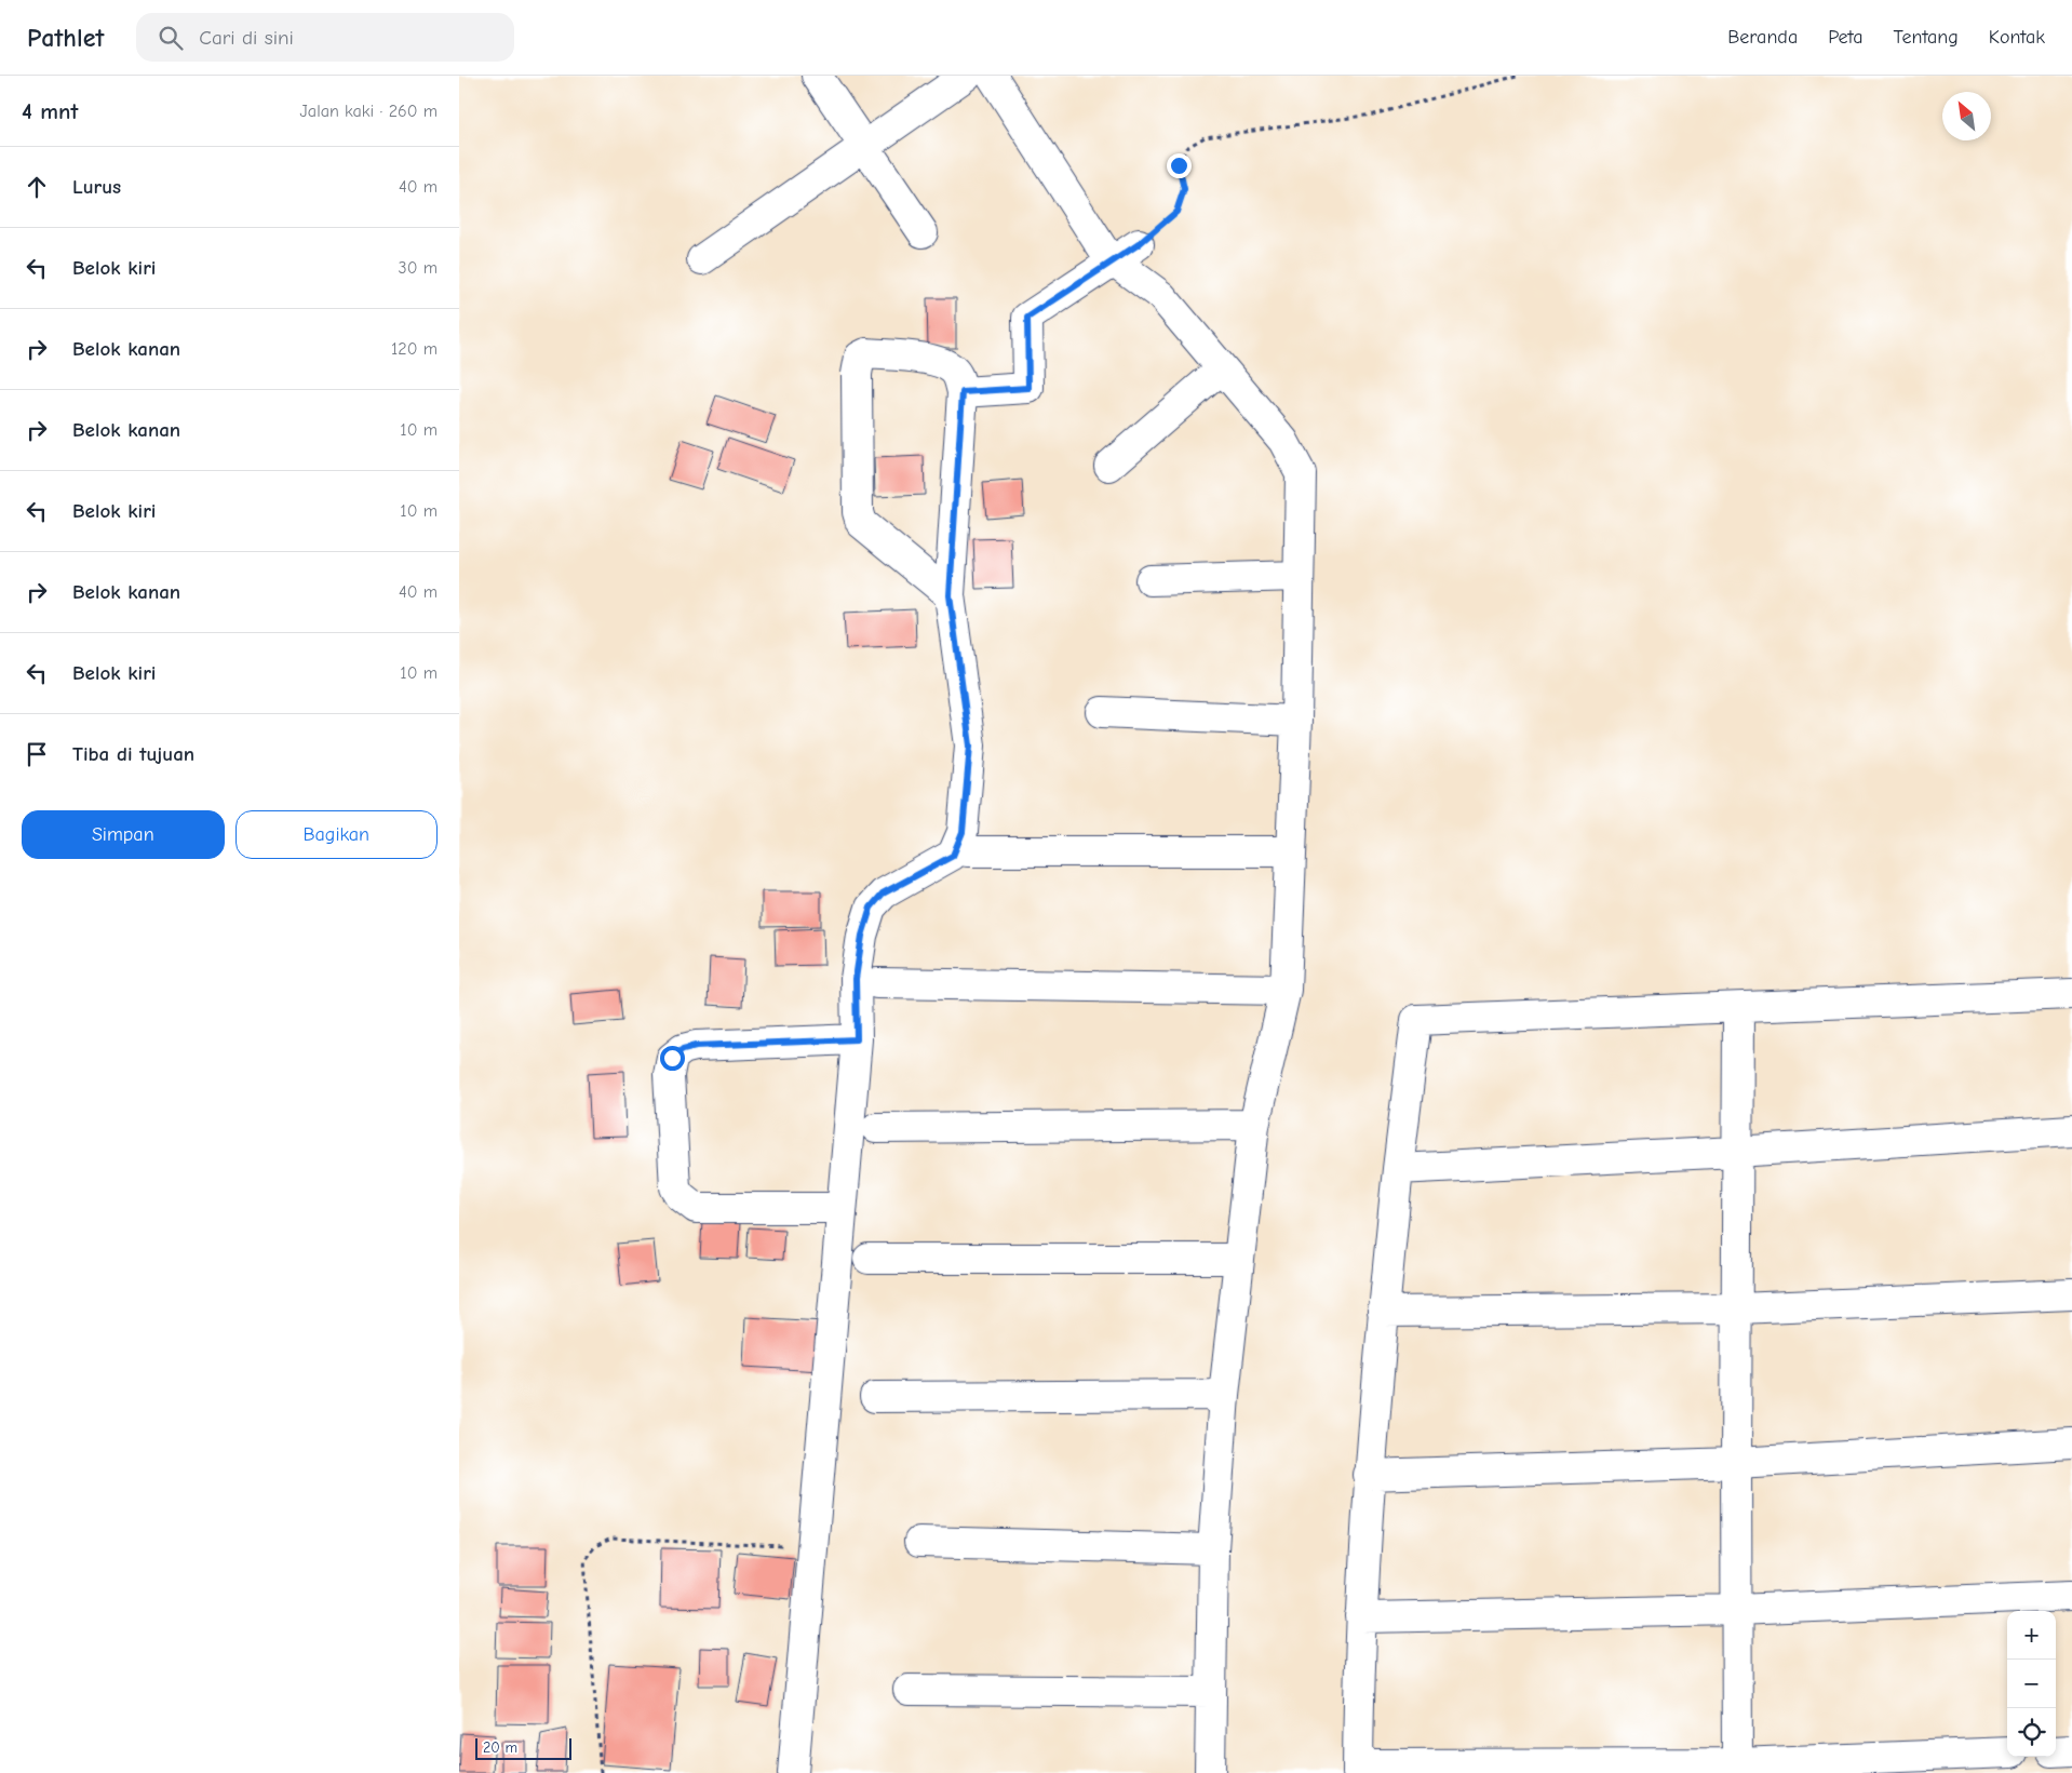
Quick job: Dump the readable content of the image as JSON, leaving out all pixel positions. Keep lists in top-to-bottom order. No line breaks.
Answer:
{"scale_bar":"20 m","north":"top left","page":{"header":"Pathlet","search":"Cari di sini","nav":["Beranda","Peta","Tentang","Kontak"],"heading":["4 mnt","Jalan kaki · 260 m"],"list":[["Lurus","40 m"],["Belok kiri","30 m"],["Belok kanan","120 m"],["Belok kanan","10 m"],["Belok kiri","10 m"],["Belok kanan","40 m"],["Belok kiri","10 m"],"Tiba di tujuan"],"buttons":["Simpan","Bagikan"],"map_buttons":["+","−"],"scale":"20 m"}}
